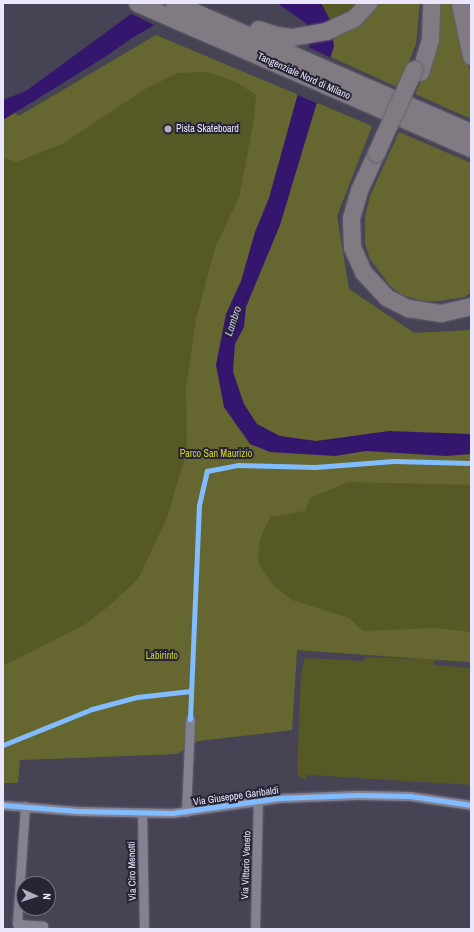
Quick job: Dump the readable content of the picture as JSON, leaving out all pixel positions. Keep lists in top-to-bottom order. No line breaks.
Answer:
{"streets":{"highway":["Tangenziale Nord di Milano"],"street":["Via Giuseppe Garibaldi","Via Vittorio Veneto","Via Ciro Menotti"]},"crossings":[["Via Giuseppe Garibaldi","Via Vittorio Veneto"],["Via Giuseppe Garibaldi","Via Ciro Menotti"]],"water":["Lambro"],"parks":["Parco San Maurizio","Labirinto"],"places":["Pista Skateboard"],"north":"right"}
